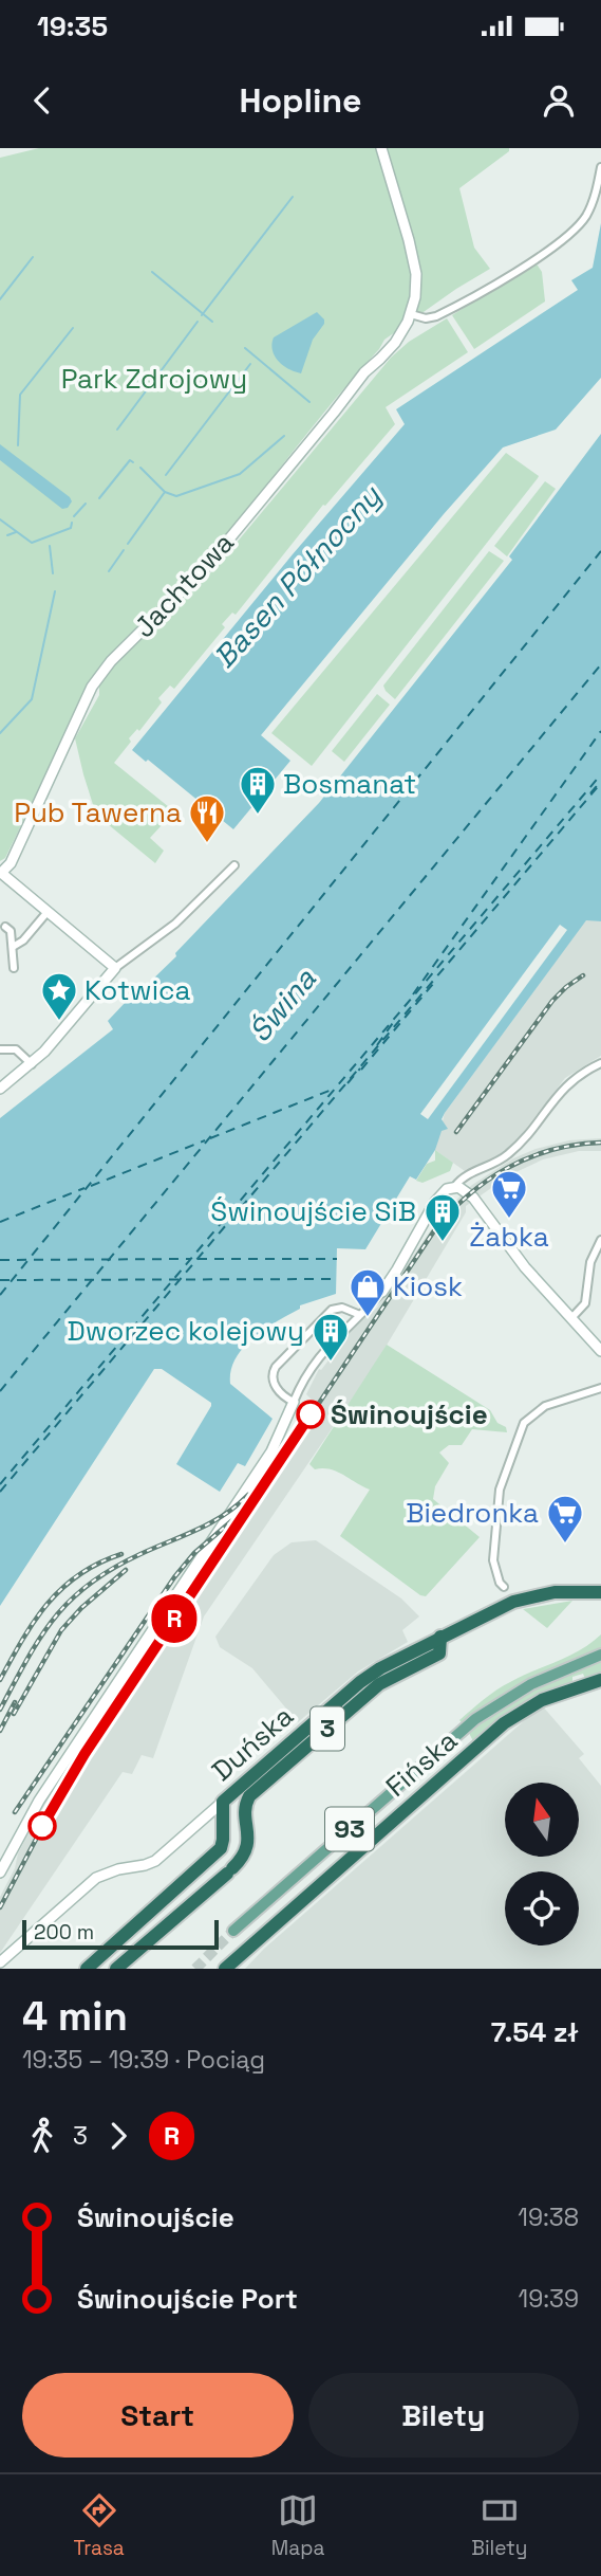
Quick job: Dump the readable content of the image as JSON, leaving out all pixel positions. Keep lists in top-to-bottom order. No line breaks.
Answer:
{"streets":{"highway":["3","Duńska","Fińska"],"main road":["93"],"street":["Jachtowa"]},"crossings":[["3","Duńska"]],"water":["Basen Północny","Świna"],"parks":["Park Zdrojowy"],"places":{"building":["Bosmanat","Świnoujście SiB","Dworzec kolejowy"],"restaurant":["Pub Tawerna"],"place":["Kotwica"],"supermarket":["Żabka","Biedronka"],"shop":["Kiosk"],"other":["Świnoujście"]},"scale_bar":"200 m","north":"top","page":{"status":"19:35","header":"Hopline","on_map":"R","scale":"200 m","heading":["4 min","19:35 – 19:39 · Pociąg","7.54 zł"],"legs":["3","R"],"list":[{"name":"Świnoujście","value":"19:38"},{"name":"Świnoujście Port","value":"19:39"}],"buttons":["Start","Bilety"],"tabs":["Trasa","Mapa","Bilety"]}}
